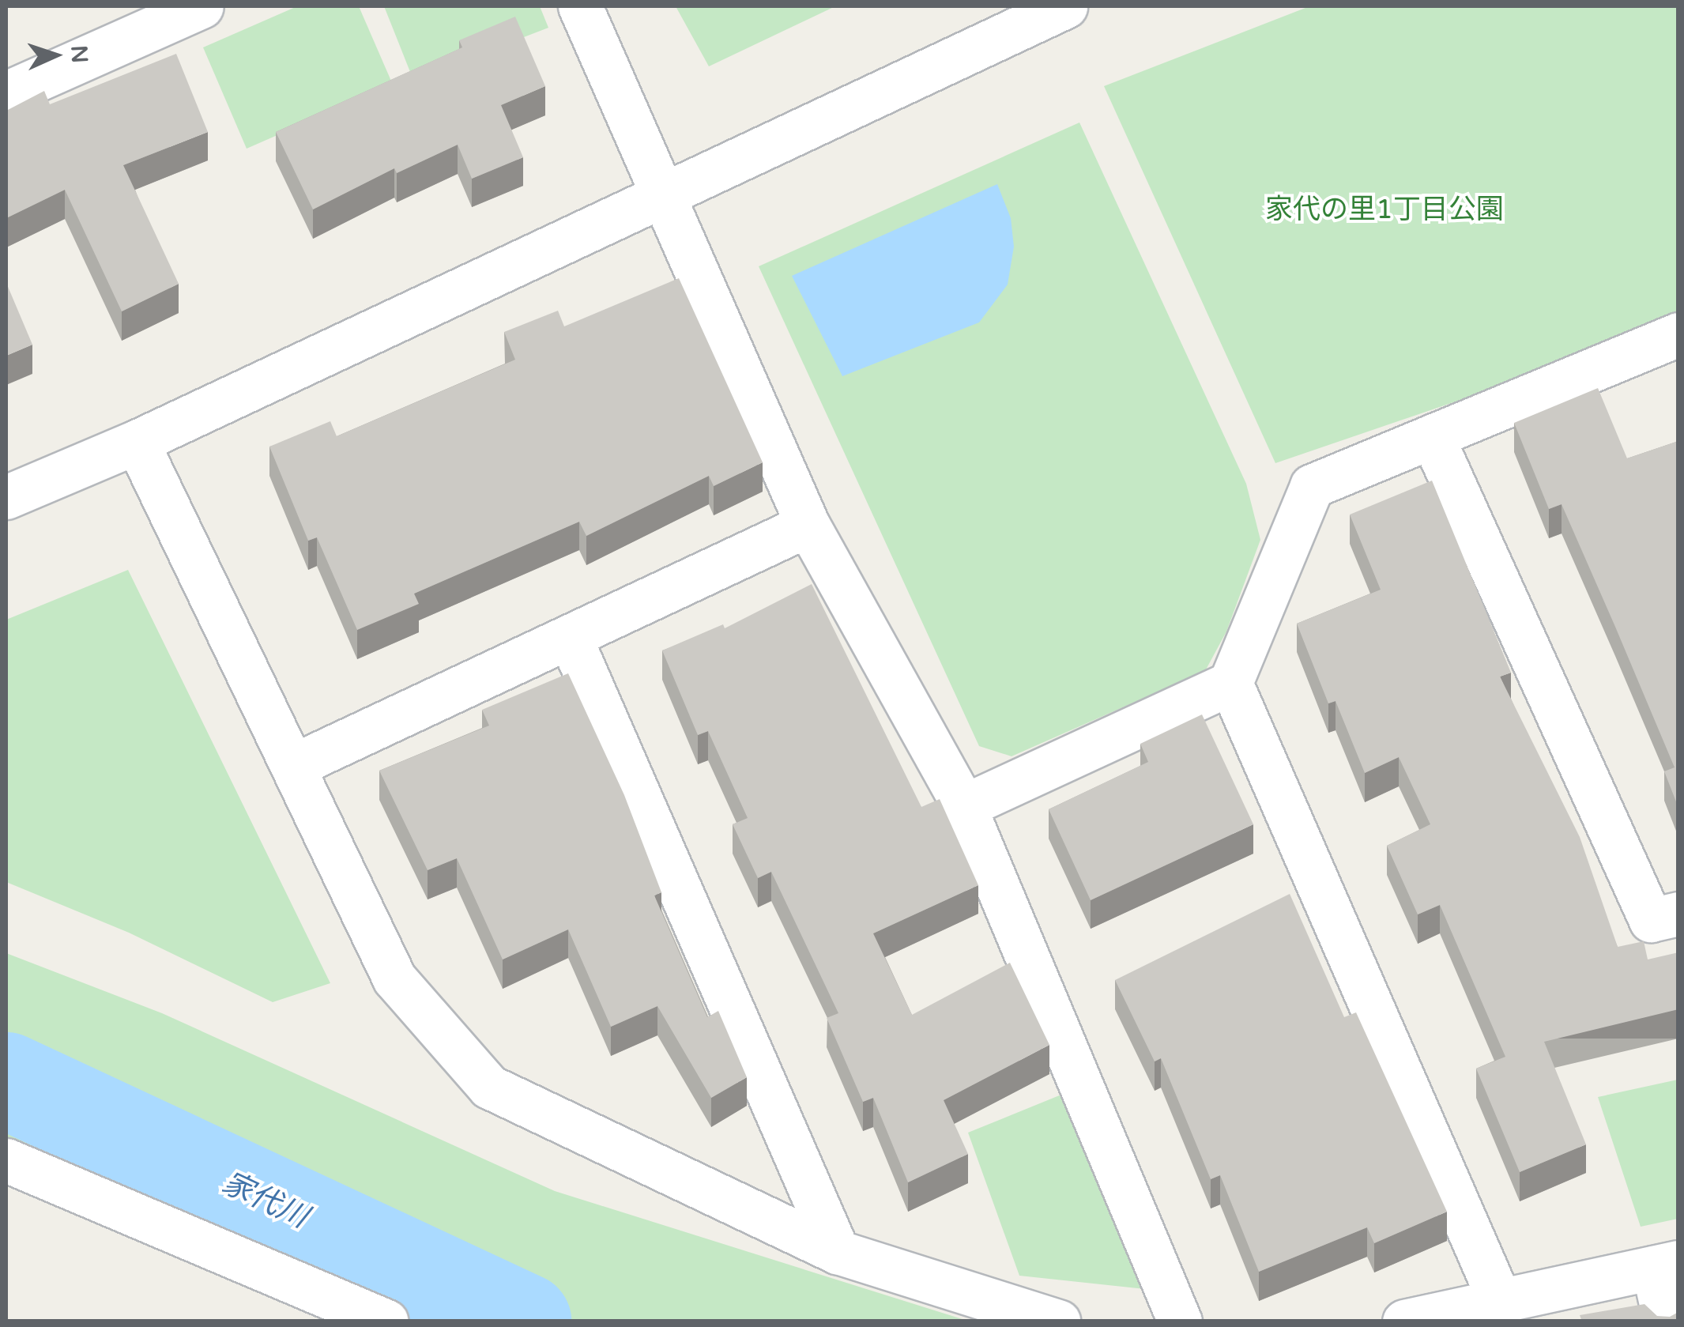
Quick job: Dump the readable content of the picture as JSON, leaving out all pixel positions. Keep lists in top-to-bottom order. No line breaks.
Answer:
{"water":["家代川"],"parks":["家代の里1丁目公園"],"north":"right"}
